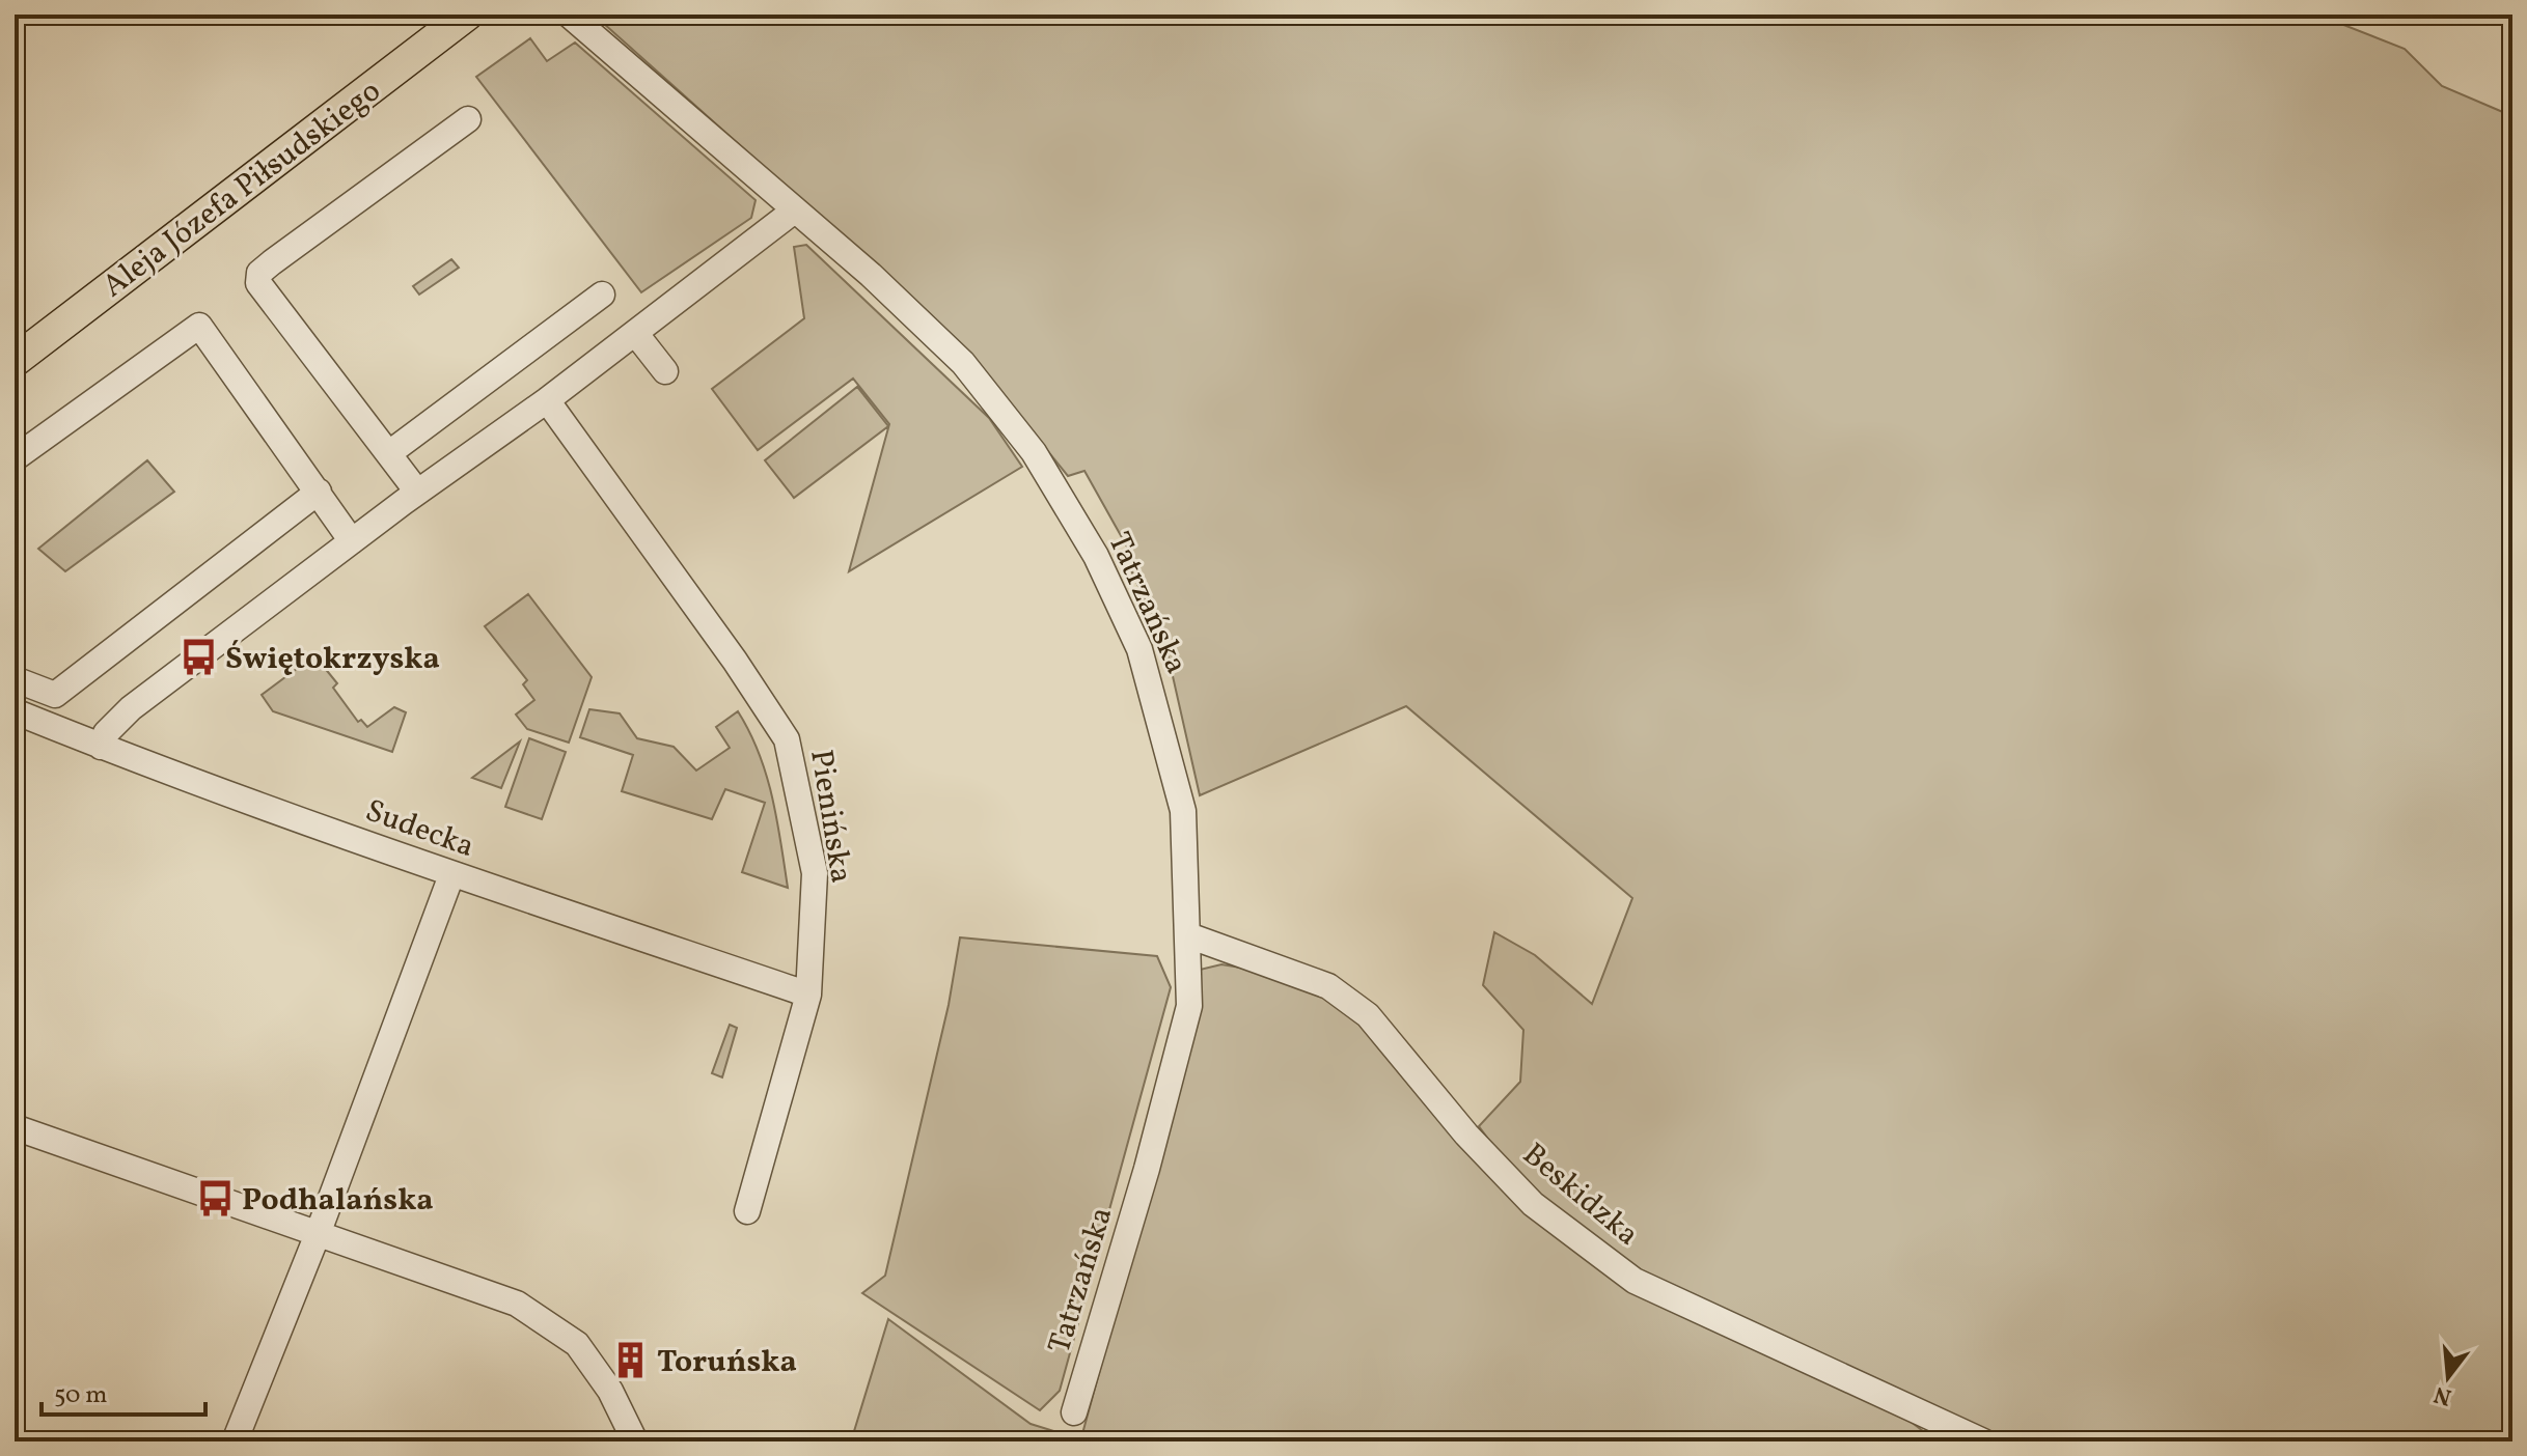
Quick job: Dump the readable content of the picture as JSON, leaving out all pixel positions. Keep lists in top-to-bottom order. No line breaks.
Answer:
{"streets":{"main road":["Aleja Józefa Piłsudskiego"],"street":["Tatrzańska","Pienińska","Sudecka","Beskidzka"]},"crossings":[["Tatrzańska","Beskidzka"],["Pienińska","Sudecka"]],"places":{"bus stop":["Świętokrzyska","Podhalańska"],"building":["Toruńska"]},"scale_bar":"50 m","north":"bottom"}
